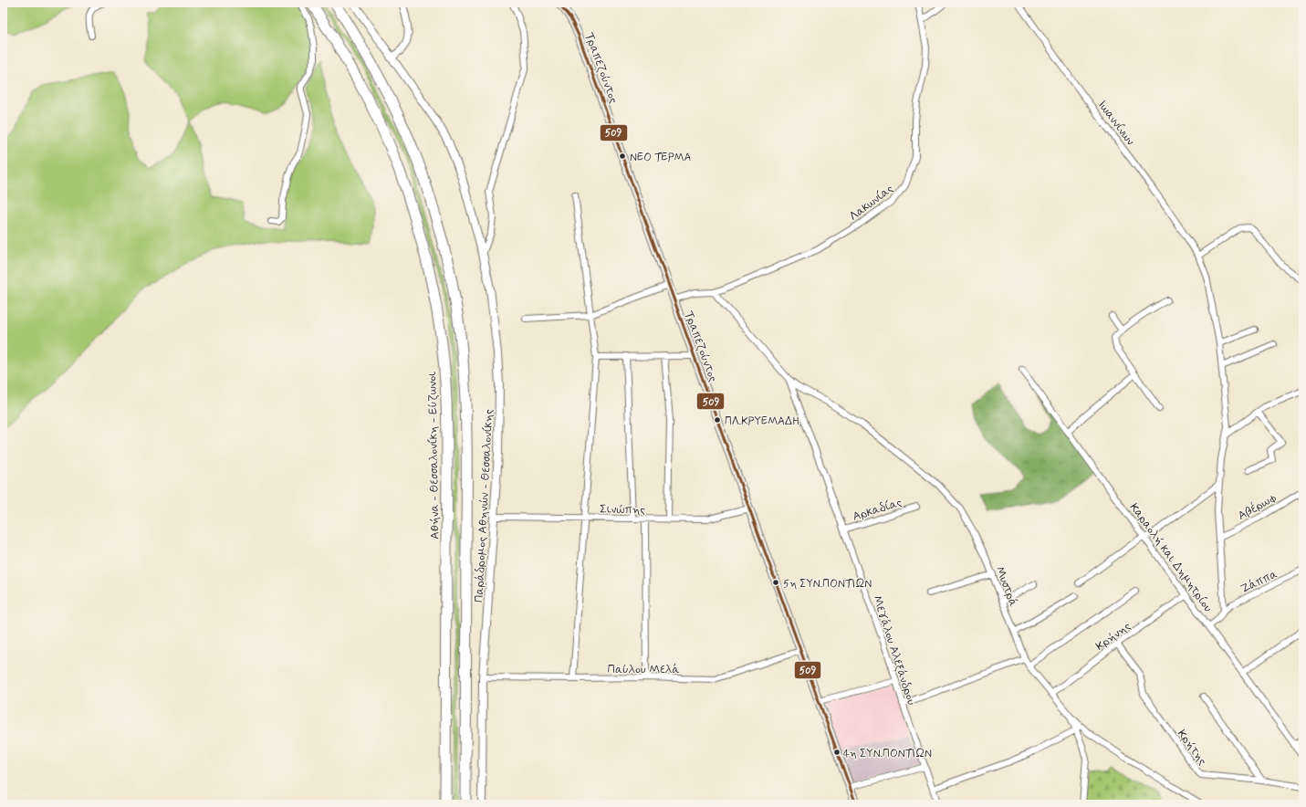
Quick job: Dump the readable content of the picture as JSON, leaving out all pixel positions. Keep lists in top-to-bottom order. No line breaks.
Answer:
{"streets":{"highway":["Αθήνα - Θεσσαλονίκη - Εύζωνοι"],"main road":["Τραπεζούντος","Παράδρομος Αθηνών - Θεσσαλονίκης"],"street":["Ιωαννίνων","Λακωνίας","Αβέρωφ","Σινώπης","Αρκαδίας","Καραολή και Δημητρίου","Ζάππα","Μυστρά","Κρήνης","Μεγάλου Αλεξάνδρου","Παύλου Μελά","Κρήτης"]},"crossings":[["Τραπεζούντος","Λακωνίας"],["Τραπεζούντος","Σινώπης"],["Τραπεζούντος","Παύλου Μελά"],["Ιωαννίνων","Αβέρωφ"],["Ιωαννίνων","Ζάππα"],["Παράδρομος Αθηνών - Θεσσαλονίκης","Σινώπης"],["Παράδρομος Αθηνών - Θεσσαλονίκης","Παύλου Μελά"],["Αρκαδίας","Μεγάλου Αλεξάνδρου"],["Καραολή και Δημητρίου","Ζάππα"],["Καραολή και Δημητρίου","Κρήνης"],["Μυστρά","Κρήνης"],["Μυστρά","Μεγάλου Αλεξάνδρου"],["Κρήνης","Κρήτης"]],"places":["ΝΕΟ ΤΕΡΜΑ","ΠΛ.ΚΡΥΕΜΑΔΗ","5η ΣΥΝ.ΠΟΝΤΙΩΝ","4η ΣΥΝ.ΠΟΝΤΙΩΝ"],"lines":["transit line 509"]}
